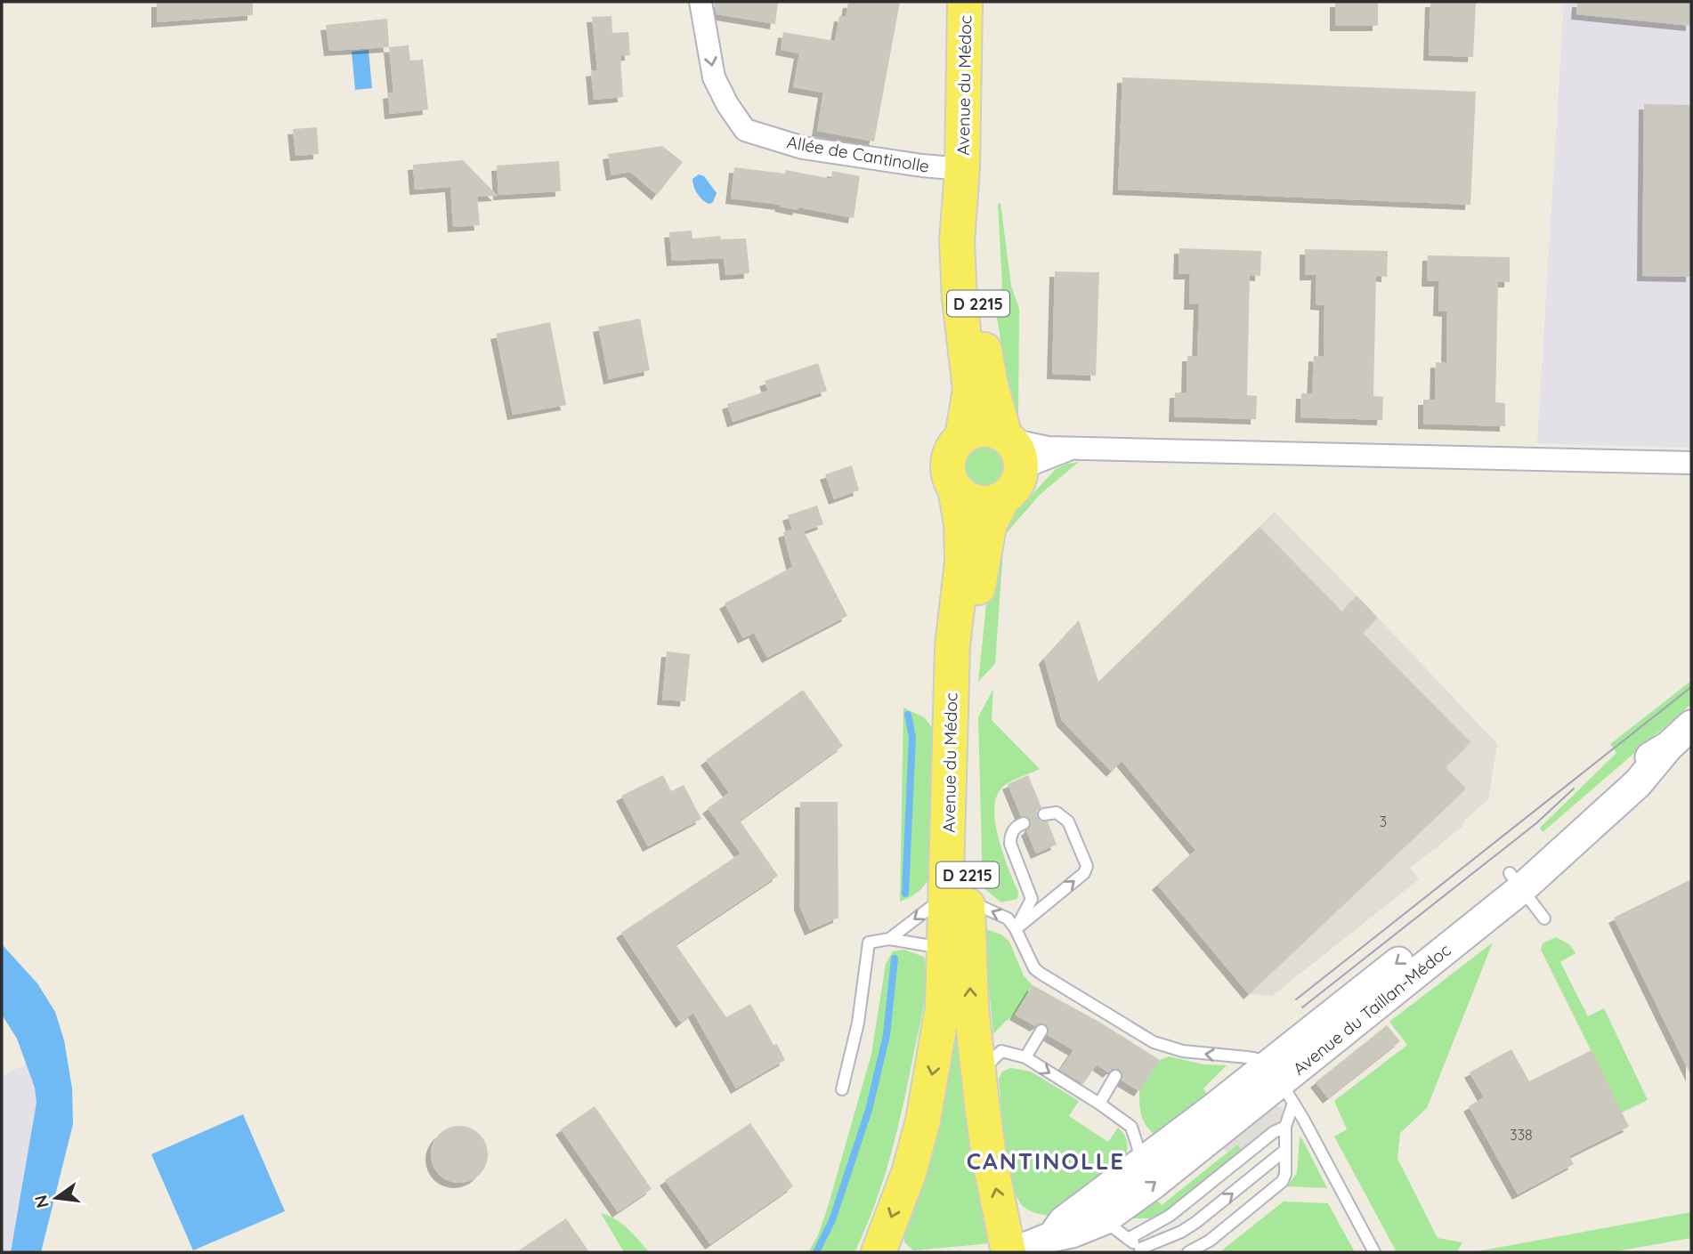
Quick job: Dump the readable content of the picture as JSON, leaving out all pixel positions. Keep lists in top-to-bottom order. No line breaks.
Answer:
{"streets":{"main road":["Avenue du Médoc","D 2215"],"street":["Allée de Cantinolle","Avenue du Taillan-Médoc"]},"crossings":[["Avenue du Médoc","Allée de Cantinolle"]],"one_way":["Allée de Cantinolle"],"districts":["CANTINOLLE"],"house_numbers":["3","338"],"north":"left"}
